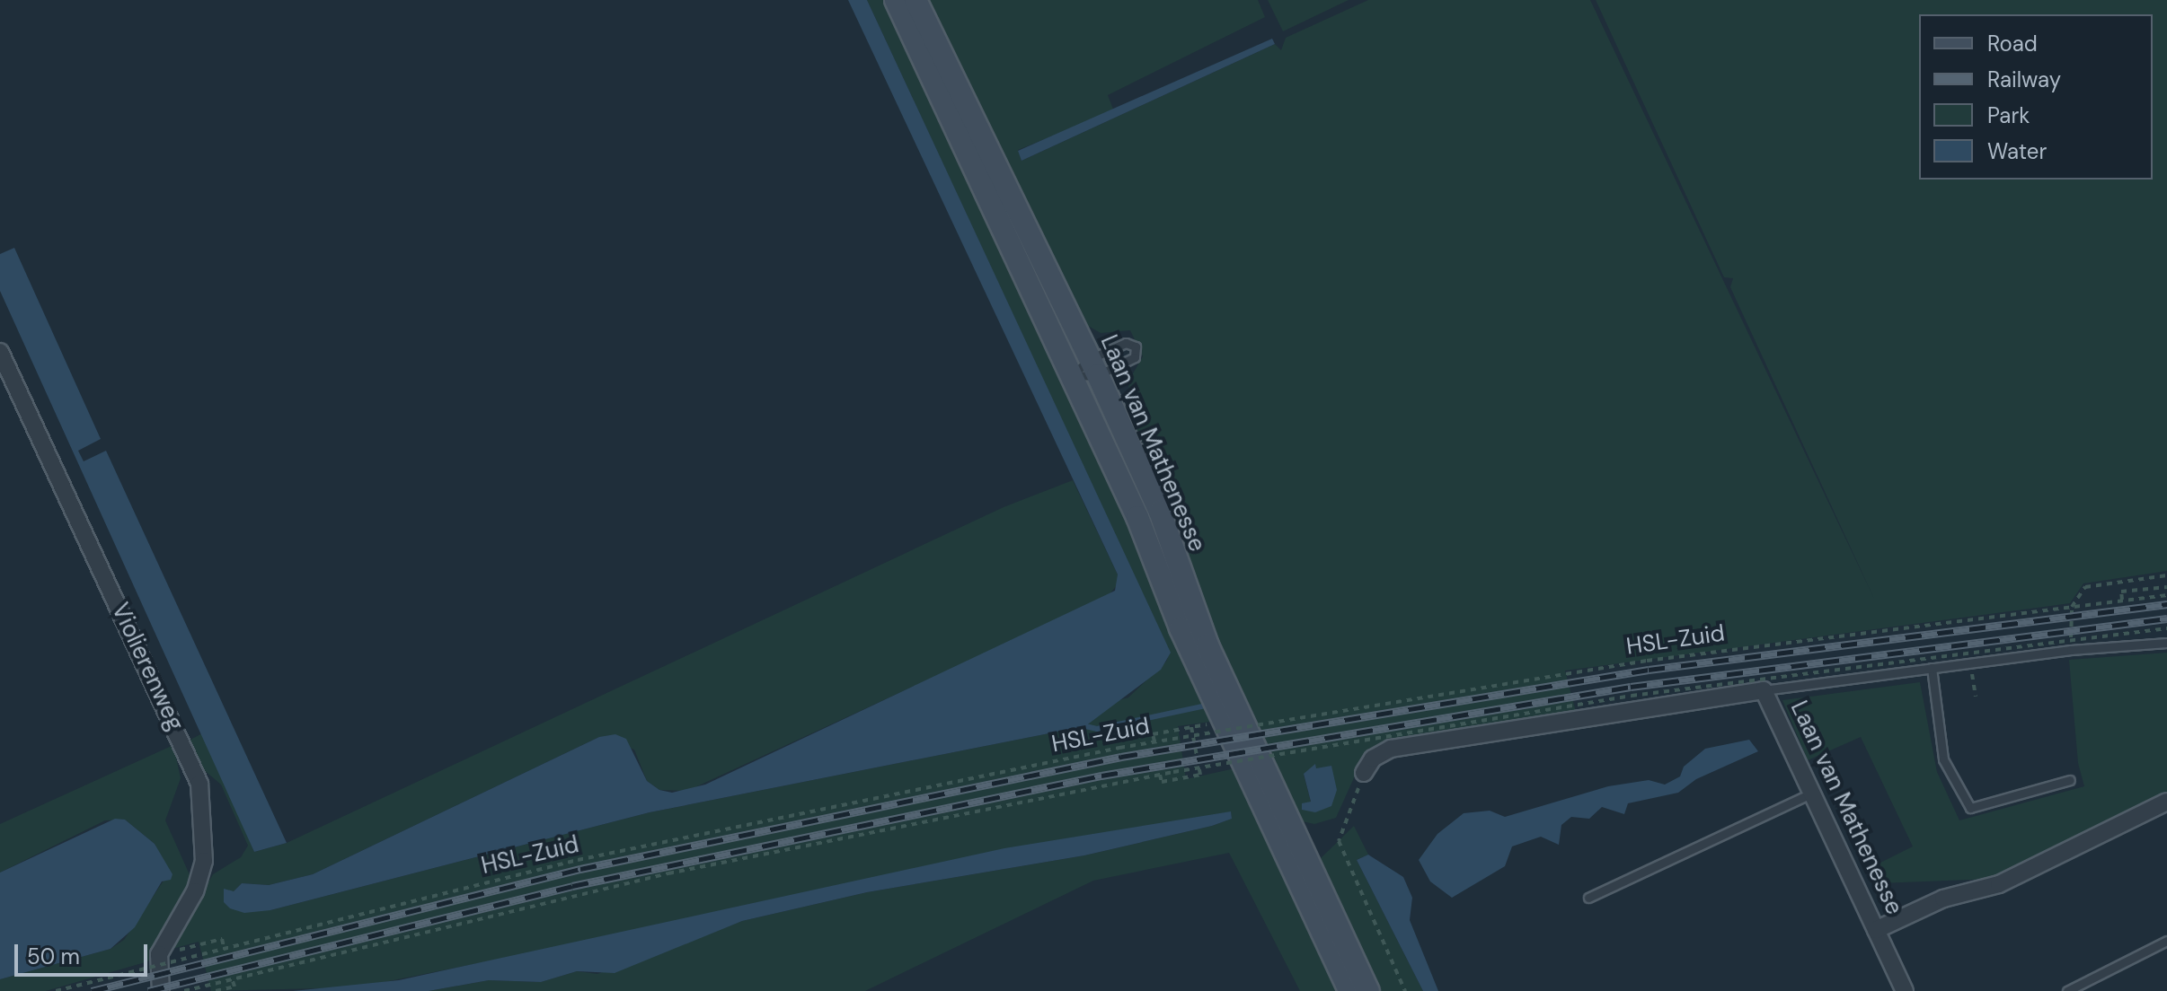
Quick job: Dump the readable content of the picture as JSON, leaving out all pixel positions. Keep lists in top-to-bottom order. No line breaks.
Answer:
{"streets":{"street":["Laan van Mathenesse","Violierenweg"],"path":["HSL-Zuid"]},"legend":["Road","Railway","Park","Water"],"scale_bar":"50 m"}
